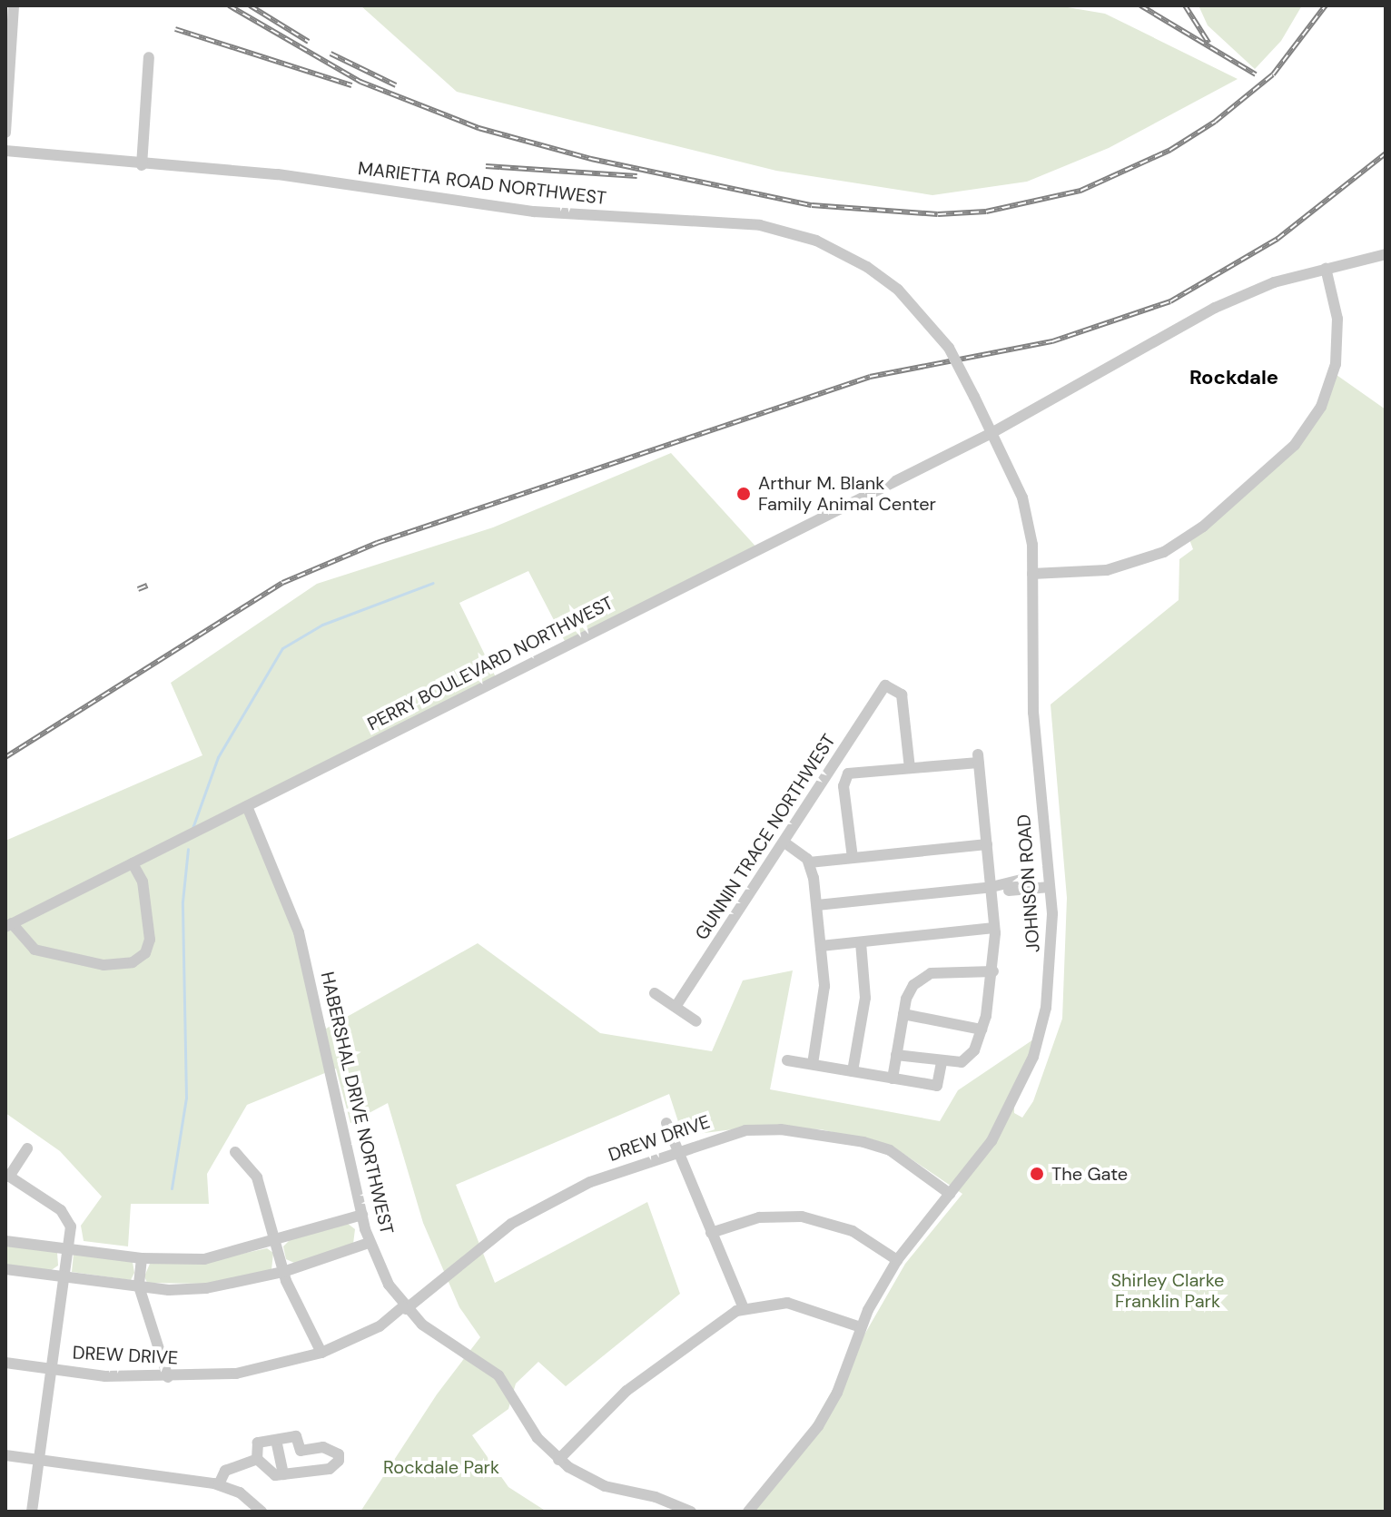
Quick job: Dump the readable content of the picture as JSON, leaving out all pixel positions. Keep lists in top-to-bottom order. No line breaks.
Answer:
{"streets":{"street":["MARIETTA ROAD NORTHWEST","PERRY BOULEVARD NORTHWEST","GUNNIN TRACE NORTHWEST","JOHNSON ROAD","HABERSHAL DRIVE NORTHWEST","DREW DRIVE"]},"crossings":[["MARIETTA ROAD NORTHWEST","PERRY BOULEVARD NORTHWEST"],["MARIETTA ROAD NORTHWEST","JOHNSON ROAD"],["PERRY BOULEVARD NORTHWEST","JOHNSON ROAD"],["PERRY BOULEVARD NORTHWEST","HABERSHAL DRIVE NORTHWEST"],["JOHNSON ROAD","DREW DRIVE"],["HABERSHAL DRIVE NORTHWEST","DREW DRIVE"]],"districts":["Rockdale"],"parks":["Shirley Clarke Franklin Park","Rockdale Park"],"places":["Arthur M. Blank Family Animal Center","The Gate"]}
